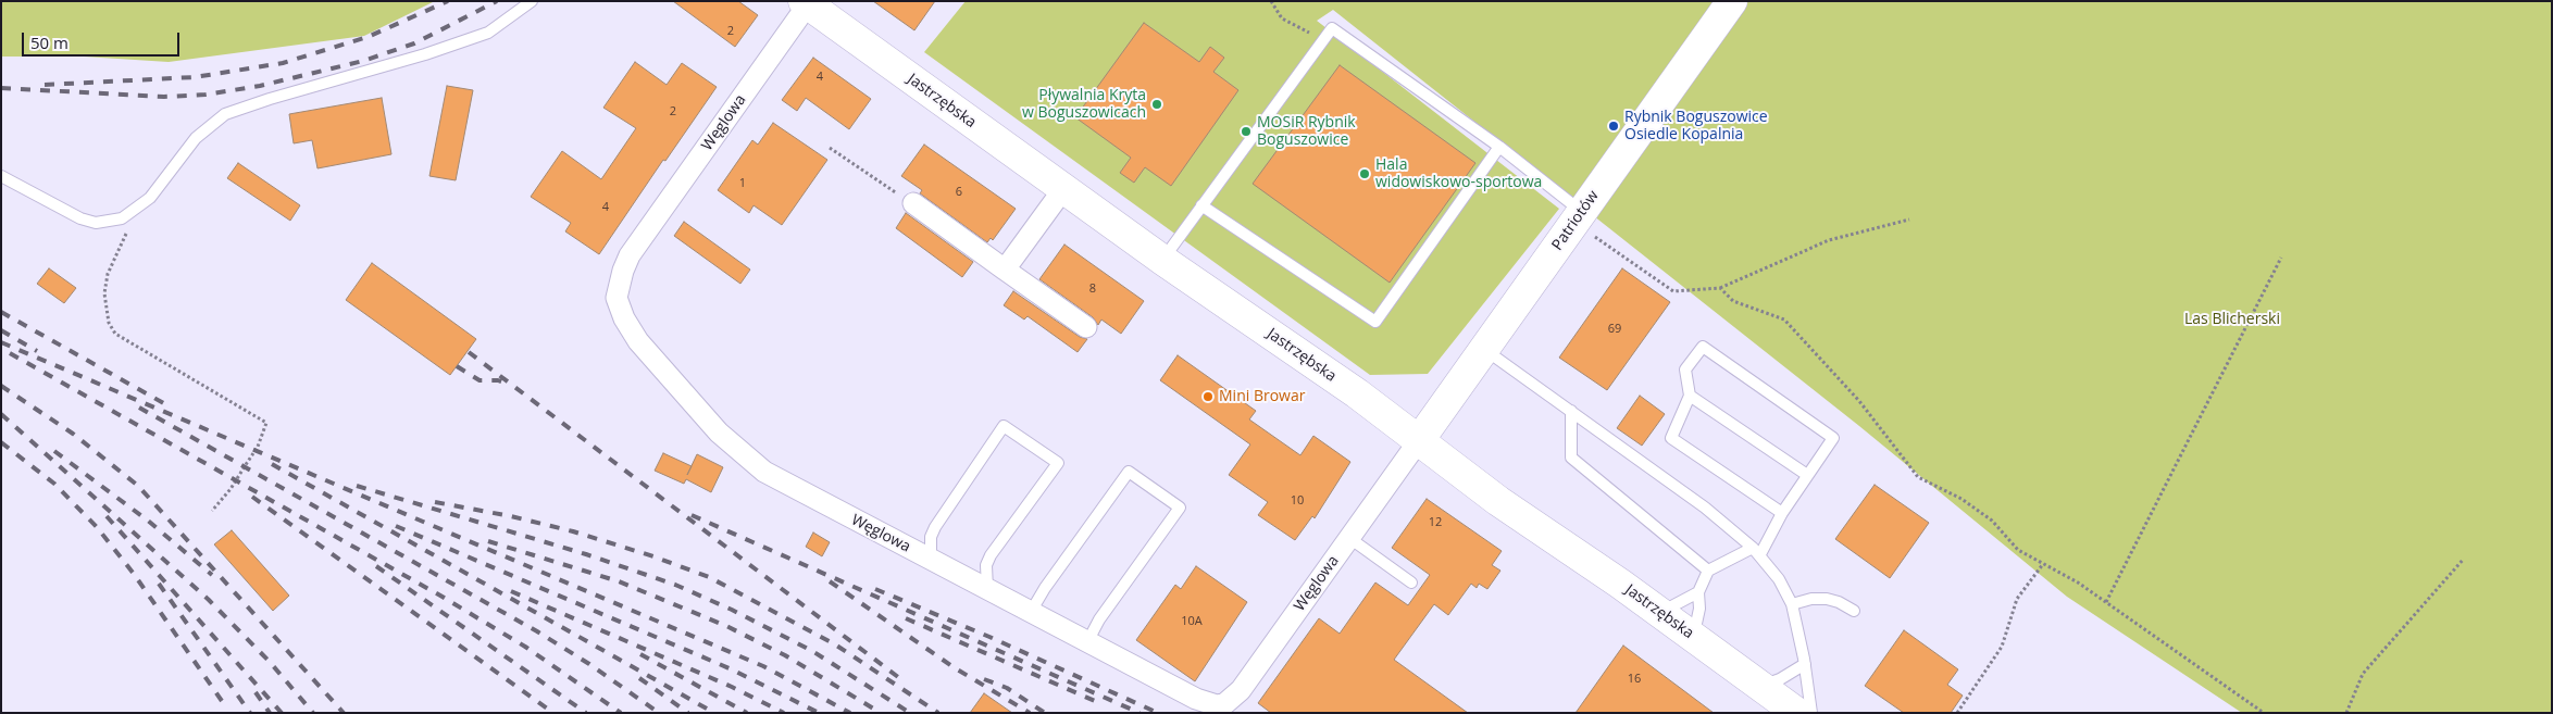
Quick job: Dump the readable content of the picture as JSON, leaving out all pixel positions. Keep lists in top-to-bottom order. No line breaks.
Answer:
{"streets":{"street":["Jastrzębska","Węglowa","Patriotów"]},"crossings":[["Jastrzębska","Węglowa"],["Jastrzębska","Patriotów"],["Węglowa","Patriotów"]],"parks":["Las Blicherski"],"places":["Pływalnia Kryta w Boguszowicach","Rybnik Boguszowice Osiedle Kopalnia","MOSiR Rybnik Boguszowice","Hala widowiskowo-sportowa","Mini Browar"],"house_numbers":["2","4","2","1","6","4","8","69","10","12","10A","16"],"scale_bar":"50 m"}
